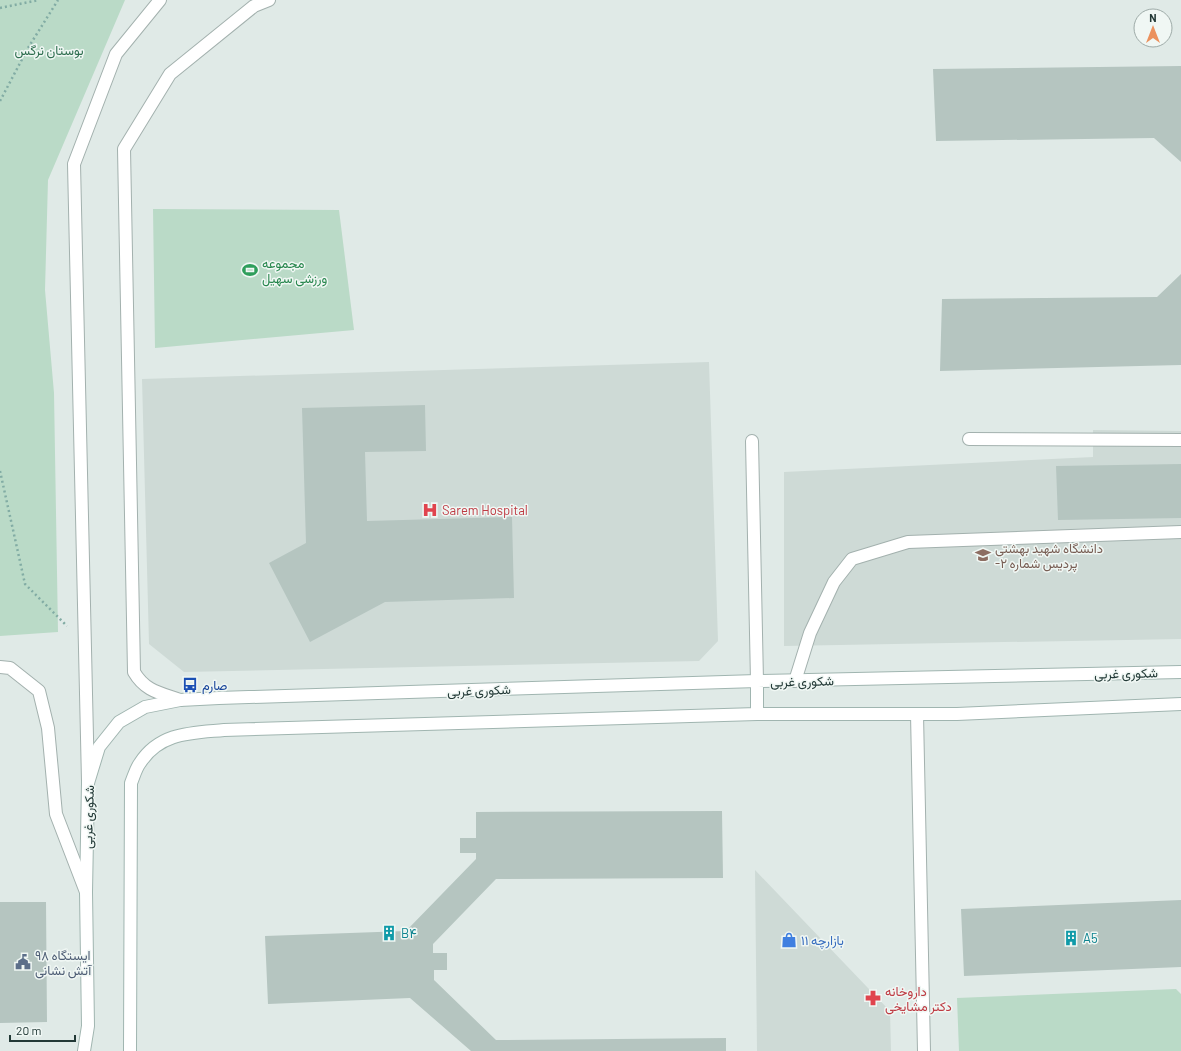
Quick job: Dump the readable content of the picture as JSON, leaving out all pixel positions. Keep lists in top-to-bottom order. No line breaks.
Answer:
{"streets":{"main road":["شکوری غربی"]},"parks":["بوستان نرگس"],"places":{"sports":["مجموعه ورزشی سهیل"],"hospital":["Sarem Hospital"],"school or university":["دانشگاه شهید بهشتی -پردیس شماره ۲"],"bus stop":["صارم"],"building":["B۴","A5"],"shop":["بازارچه ۱۱"],"public building":["ایستگاه ۹۸ آتش نشانی"],"pharmacy":["داروخانه دکتر مشایخی"]},"scale_bar":"20 m","north":"top"}
